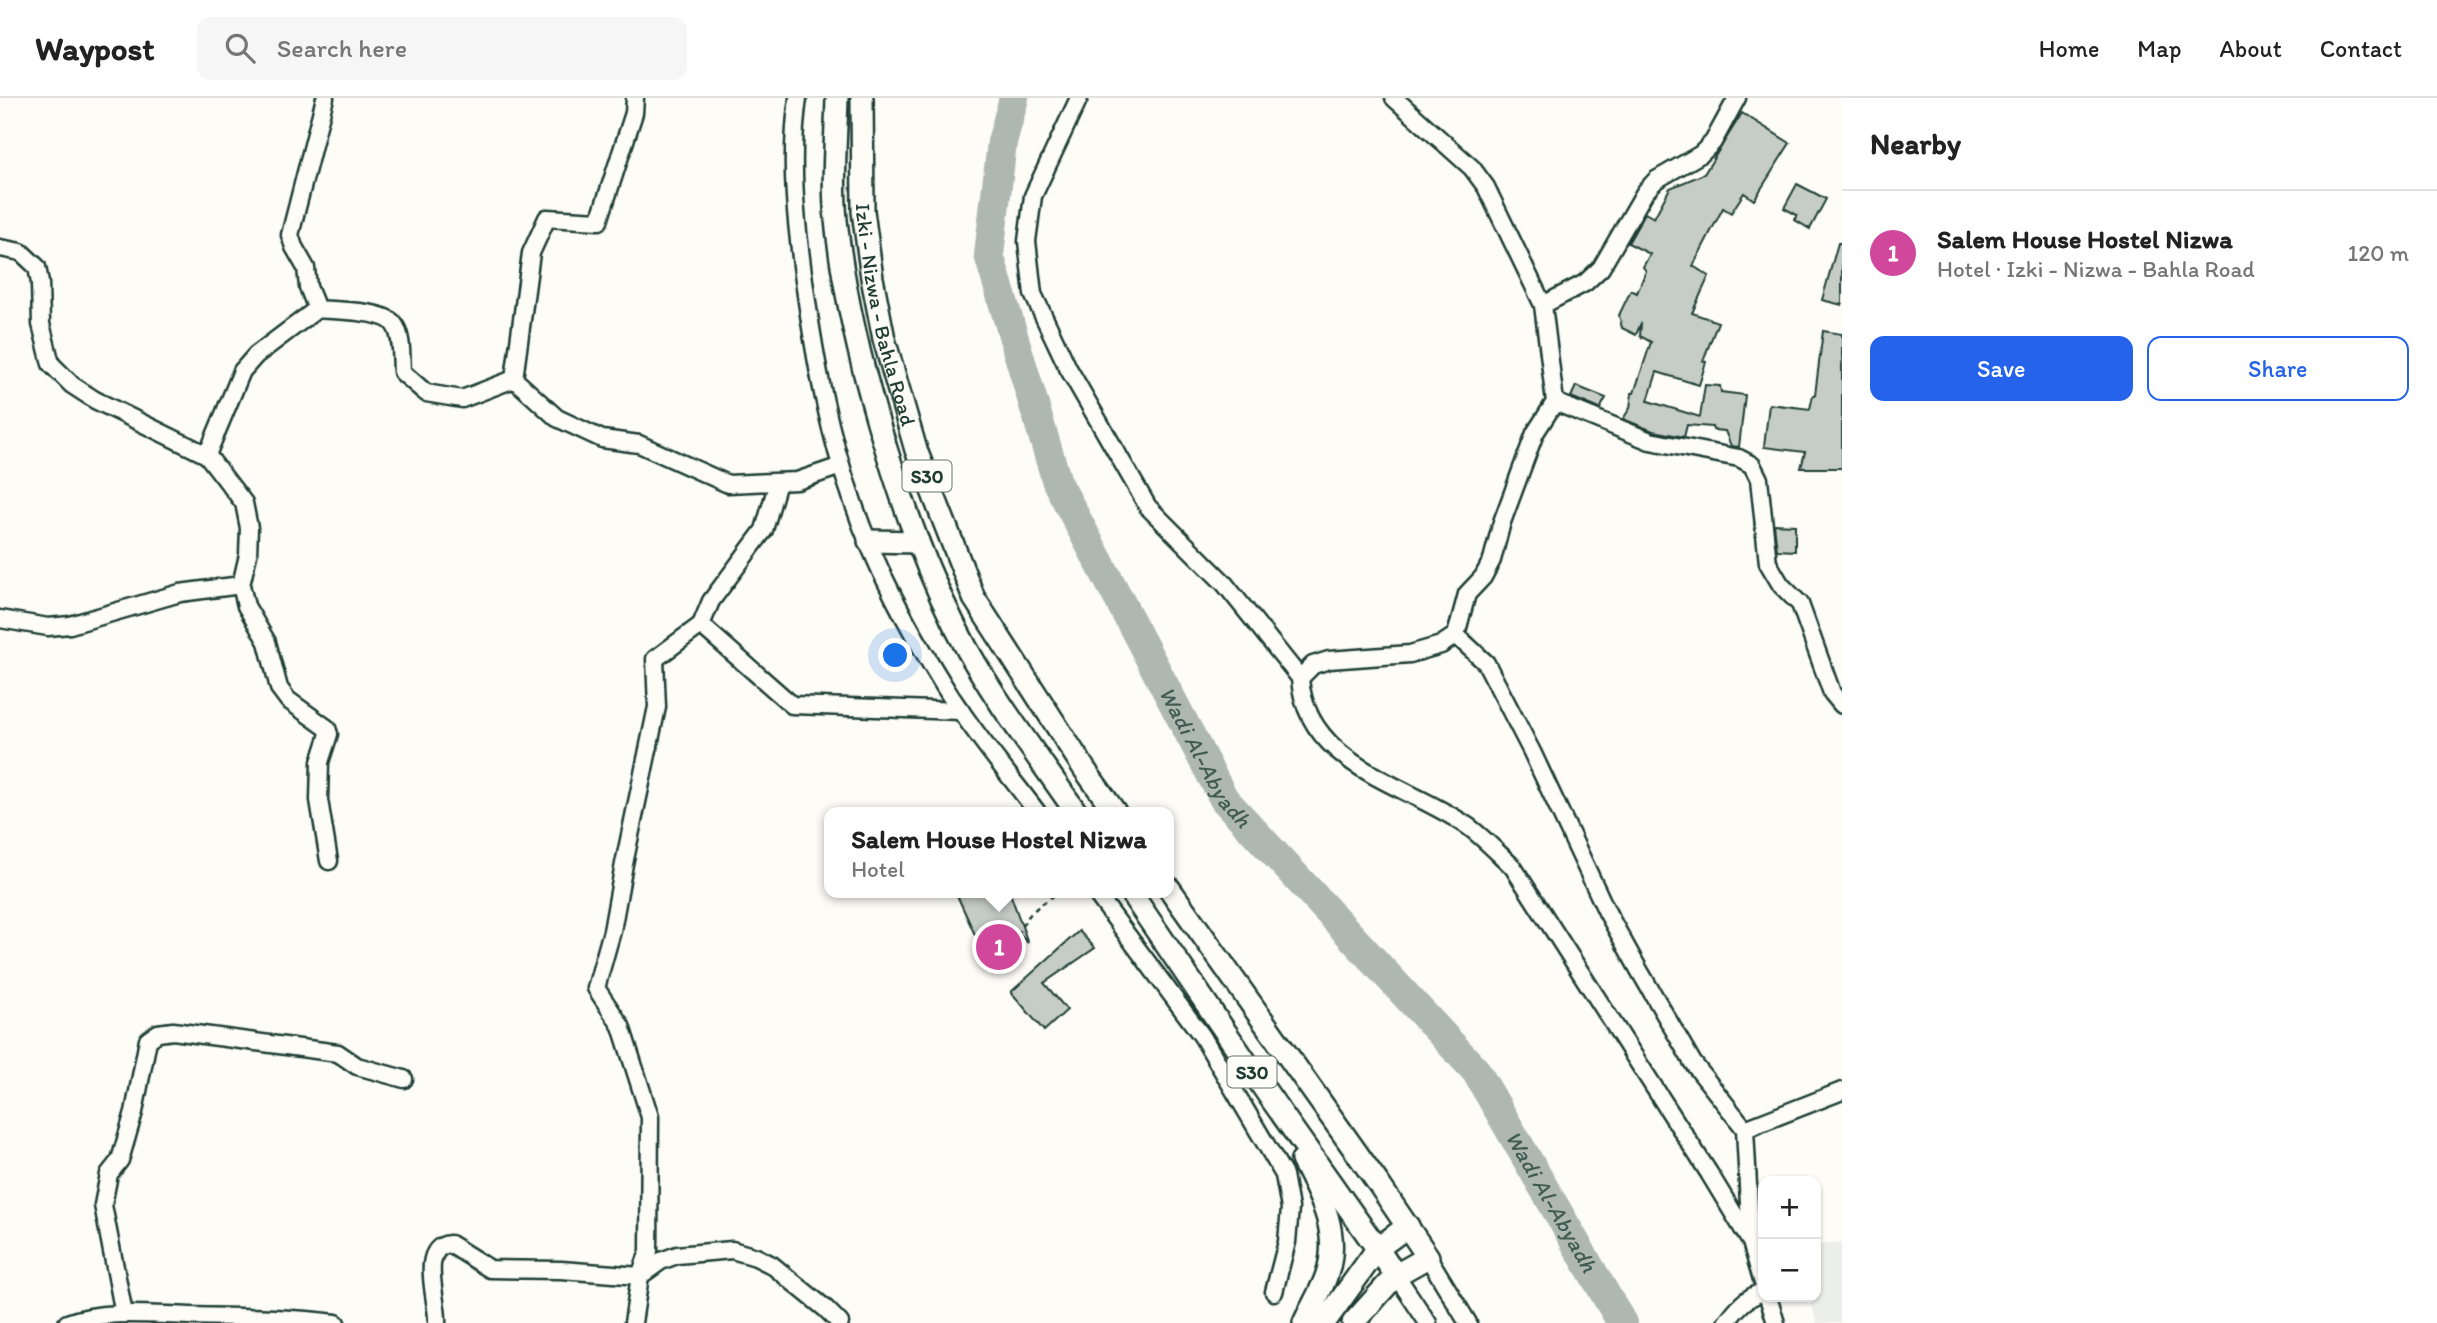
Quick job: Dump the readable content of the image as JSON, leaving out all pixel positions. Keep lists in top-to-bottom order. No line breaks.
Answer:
{"streets":{"main road":["Izki - Nizwa - Bahla Road","S30"]},"water":["Wadi Al-Abyadh"],"page":{"header":"Waypost","search":"Search here","nav":["Home","Map","About","Contact"],"heading":"Nearby","list":[{"mark":"1","name":"Salem House Hostel Nizwa","note":"Hotel · Izki - Nizwa - Bahla Road","value":"120 m"}],"buttons":["Save","Share"],"popup":["Salem House Hostel Nizwa","Hotel"],"pins":"1","map_buttons":["+","−"]}}
